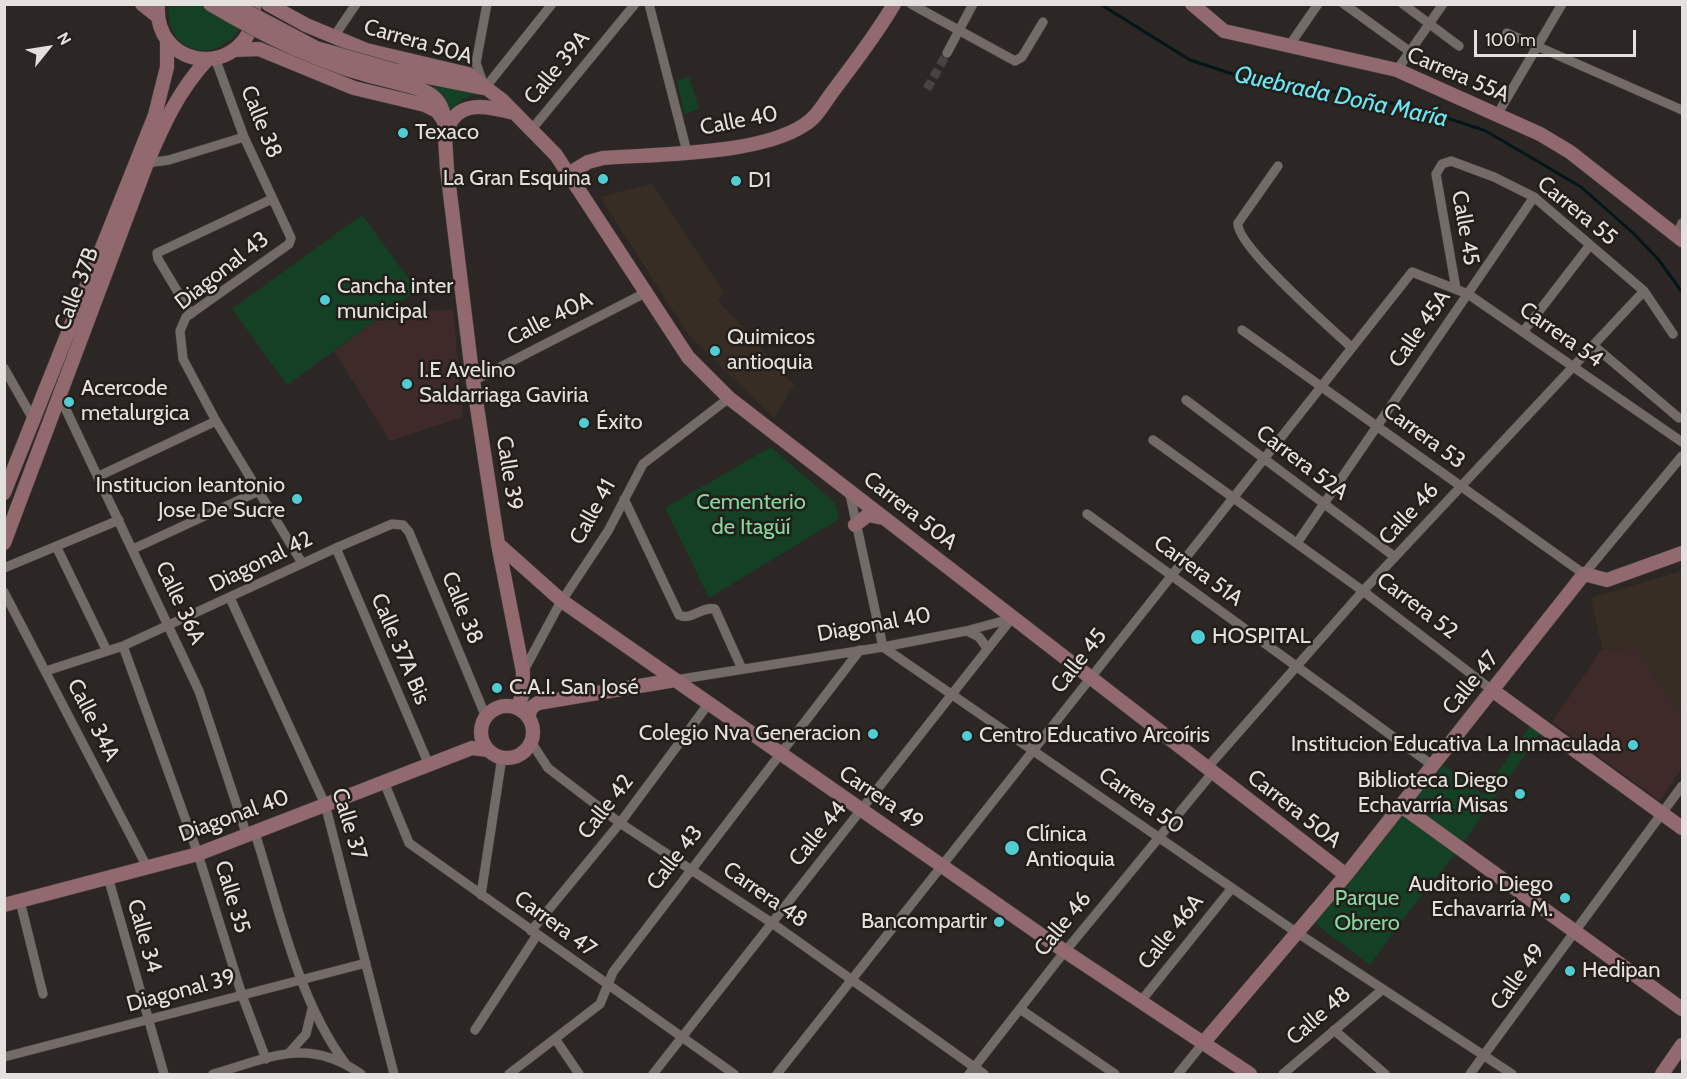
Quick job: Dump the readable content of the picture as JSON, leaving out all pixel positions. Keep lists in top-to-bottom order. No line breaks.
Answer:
{"streets":{"main road":["Carrera 50A","Carrera 55A","Calle 40","Calle 37B","Calle 39","Carrera 52","Diagonal 40","Calle 47","Carrera 49"],"street":["Calle 39A","Calle 38","Carrera 55","Calle 45","Diagonal 43","Calle 40A","Calle 45A","Carrera 54","Carrera 53","Carrera 52A","Calle 41","Calle 46","Diagonal 42","Carrera 51A","Calle 36A","Calle 37A Bis","Calle 34A","Carrera 50","Calle 42","Calle 37","Calle 44","Calle 43","Carrera 48","Calle 35","Carrera 47","Calle 46A","Calle 34","Calle 49","Diagonal 39","Calle 48"]},"crossings":[["Carrera 50A","Calle 39A"],["Carrera 50A","Calle 40"],["Carrera 50A","Calle 45"],["Carrera 50A","Calle 40A"],["Carrera 50A","Calle 41"],["Carrera 50A","Calle 46"],["Carrera 50A","Diagonal 40"],["Carrera 50A","Calle 47"],["Carrera 50A","Calle 44"],["Calle 38","Diagonal 43"],["Calle 38","Calle 37B"],["Calle 38","Calle 39"],["Calle 38","Diagonal 42"],["Calle 38","Diagonal 40"],["Calle 38","Carrera 48"],["Carrera 55","Calle 45"],["Carrera 55","Calle 45A"],["Carrera 55","Calle 46"],["Calle 45","Carrera 54"],["Calle 45","Carrera 53"],["Calle 45","Carrera 52A"],["Calle 45","Carrera 51A"],["Calle 45","Carrera 52"],["Calle 45","Carrera 49"],["Calle 45","Carrera 50"],["Calle 45","Carrera 48"],["Calle 37B","Calle 36A"],["Calle 40A","Calle 39"],["Calle 45A","Carrera 54"],["Calle 45A","Carrera 53"],["Calle 45A","Carrera 52A"],["Calle 45A","Carrera 52"],["Carrera 54","Calle 46"],["Carrera 53","Calle 46"],["Carrera 53","Calle 47"],["Carrera 52A","Calle 46"],["Calle 39","Calle 41"],["Calle 39","Diagonal 40"],["Calle 39","Carrera 49"],["Calle 39","Carrera 48"],["Calle 41","Carrera 49"],["Calle 46","Carrera 51A"],["Calle 46","Carrera 52"],["Calle 46","Carrera 49"],["Calle 46","Carrera 50"],["Calle 46","Carrera 48"],["Diagonal 42","Calle 36A"],["Diagonal 42","Calle 37A Bis"],["Diagonal 42","Calle 34A"],["Diagonal 42","Calle 37"],["Diagonal 42","Calle 35"],["Carrera 51A","Calle 47"],["Calle 36A","Diagonal 40"],["Calle 36A","Diagonal 39"],["Carrera 52","Calle 47"],["Carrera 52","Calle 49"],["Diagonal 40","Calle 37A Bis"],["Diagonal 40","Calle 34A"],["Diagonal 40","Carrera 49"],["Diagonal 40","Carrera 50"],["Diagonal 40","Calle 37"],["Diagonal 40","Calle 44"],["Diagonal 40","Calle 43"],["Diagonal 40","Carrera 48"],["Diagonal 40","Calle 35"],["Diagonal 40","Carrera 47"],["Diagonal 40","Calle 34"],["Calle 47","Carrera 49"],["Calle 47","Carrera 50"],["Carrera 49","Calle 42"],["Carrera 49","Calle 44"],["Carrera 49","Calle 43"],["Carrera 49","Calle 46A"],["Carrera 50","Calle 44"],["Carrera 50","Calle 46A"],["Carrera 50","Calle 49"],["Carrera 50","Calle 48"],["Calle 42","Carrera 48"],["Calle 42","Carrera 47"],["Calle 37","Diagonal 39"],["Calle 44","Carrera 48"],["Calle 44","Carrera 47"],["Calle 43","Carrera 48"],["Calle 43","Carrera 47"],["Calle 35","Diagonal 39"],["Calle 34","Diagonal 39"]],"water":["Quebrada Doña María"],"parks":["Cementerio de Itagüí","Parque Obrero"],"places":["Texaco","La Gran Esquina","D1","Cancha inter municipal","Quimicos antioquia","I.E Avelino Saldarriaga Gaviria","Acercode metalurgica","Éxito","Institucion Ieantonio Jose De Sucre","HOSPITAL","C.A.I. San José","Colegio Nva Generacion","Centro Educativo Arcoíris","Institucion Educativa La Inmaculada","Biblioteca Diego Echavarría Misas","Clínica Antioquia","Auditorio Diego Echavarría M.","Bancompartir","Hedipan"],"scale_bar":"100 m","north":"top right"}
